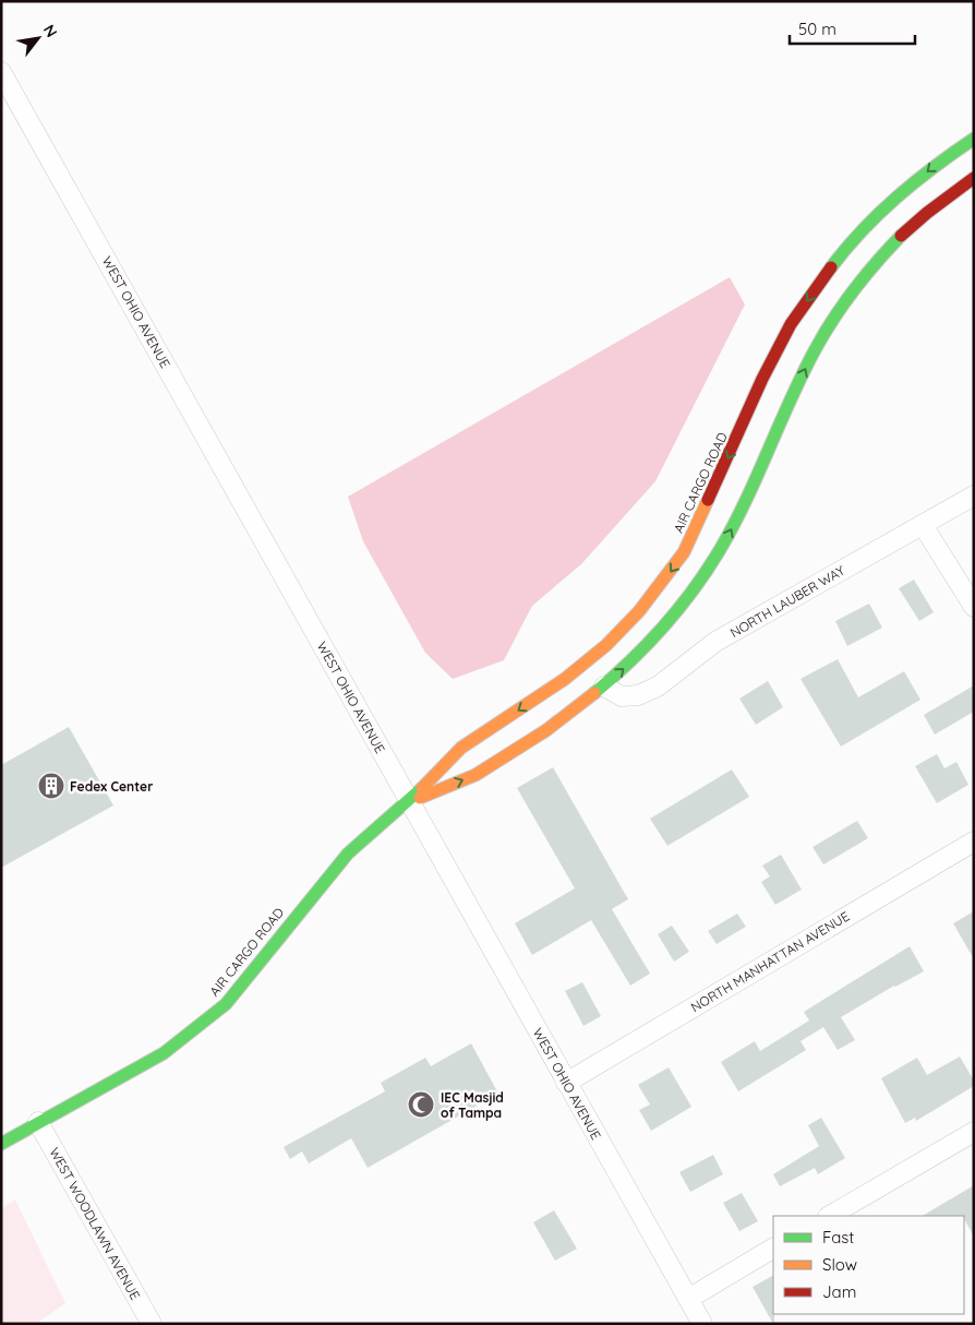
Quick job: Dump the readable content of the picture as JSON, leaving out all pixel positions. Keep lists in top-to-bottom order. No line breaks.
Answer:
{"streets":{"street":["WEST OHIO AVENUE","AIR CARGO ROAD","NORTH LAUBER WAY","NORTH MANHATTAN AVENUE","WEST WOODLAWN AVENUE"]},"crossings":[["WEST OHIO AVENUE","AIR CARGO ROAD"],["WEST OHIO AVENUE","NORTH MANHATTAN AVENUE"],["AIR CARGO ROAD","NORTH LAUBER WAY"],["AIR CARGO ROAD","WEST WOODLAWN AVENUE"]],"places":{"building":["Fedex Center"],"mosque":["IEC Masjid of Tampa"]},"legend":["Fast","Slow","Jam"],"scale_bar":"50 m","north":"top right"}
